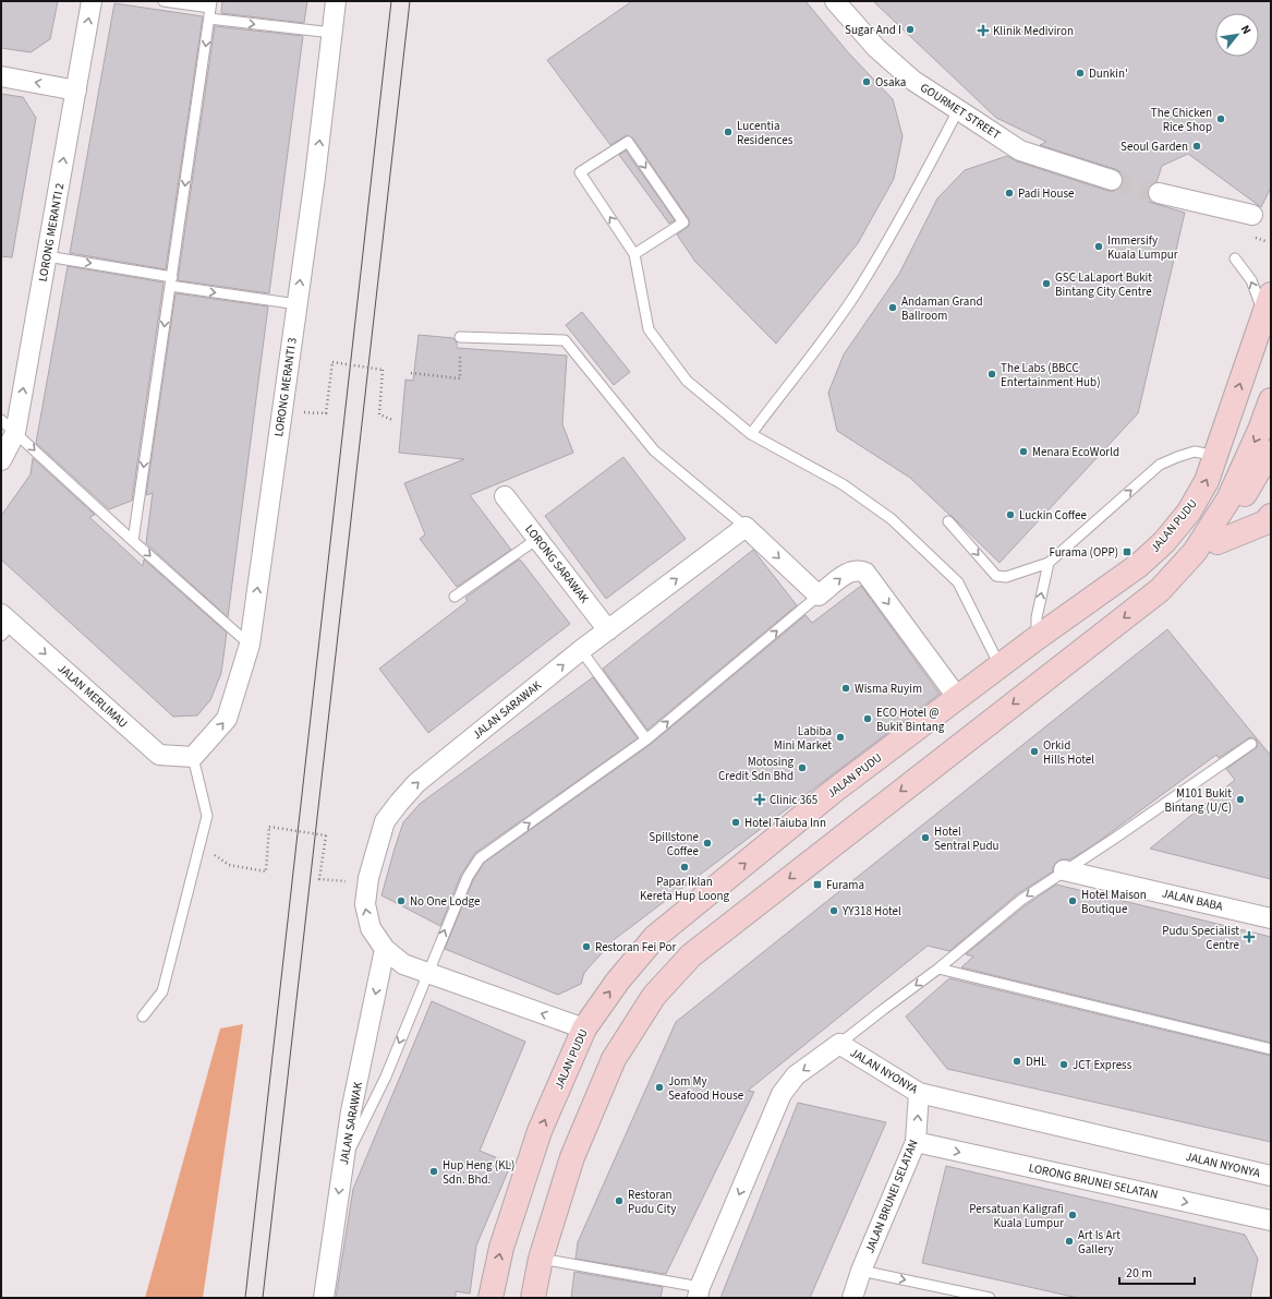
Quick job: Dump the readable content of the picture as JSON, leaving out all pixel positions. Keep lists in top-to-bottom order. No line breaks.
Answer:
{"streets":{"main road":["JALAN PUDU"],"street":["GOURMET STREET","LORONG MERANTI 2","LORONG MERANTI 3","LORONG SARAWAK","JALAN MERLIMAU","JALAN SARAWAK","JALAN BABA","JALAN NYONYA","LORONG BRUNEI SELATAN","JALAN BRUNEI SELATAN"]},"crossings":[["LORONG MERANTI 3","JALAN MERLIMAU"],["JALAN PUDU","JALAN SARAWAK"],["LORONG SARAWAK","JALAN SARAWAK"],["JALAN NYONYA","JALAN BRUNEI SELATAN"],["LORONG BRUNEI SELATAN","JALAN BRUNEI SELATAN"]],"one_way":["LORONG MERANTI 2","LORONG MERANTI 3","JALAN MERLIMAU","JALAN NYONYA","LORONG BRUNEI SELATAN"],"places":{"other":["Sugar And I","Dunkin'","Osaka","The Chicken Rice Shop","Lucentia Residences","Seoul Garden","Padi House","Immersify Kuala Lumpur","GSC LaLaport Bukit Bintang City Centre","Andaman Grand Ballroom","The Labs (BBCC Entertainment Hub)","Menara EcoWorld","Luckin Coffee","Wisma Ruyim","ECO Hotel @ Bukit Bintang","Labiba Mini Market","Orkid Hills Hotel","Motosing Credit Sdn Bhd","M101 Bukit Bintang (U/C)","Hotel Taiuba Inn","Hotel Sentral Pudu","Spillstone Coffee","Papar Iklan Kereta Hup Loong","No One Lodge","Hotel Maison Boutique","YY318 Hotel","Restoran Fei Por","DHL","JCT Express","Jom My Seafood House","Hup Heng (KL) Sdn. Bhd.","Restoran Pudu City","Persatuan Kaligrafi Kuala Lumpur","Art Is Art Gallery"],"health":["Klinik Mediviron","Clinic 365","Pudu Specialist Centre"],"transit":["Furama (OPP)","Furama"]},"scale_bar":"20 m","north":"top right"}
